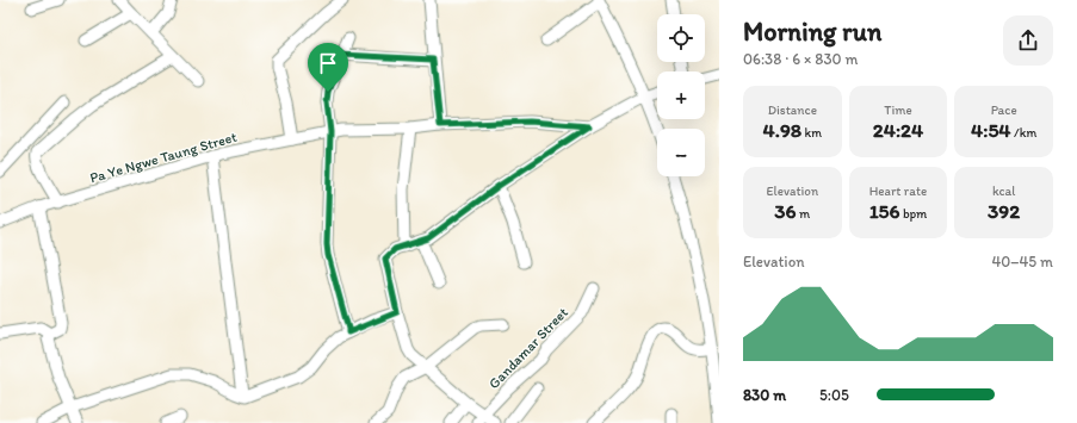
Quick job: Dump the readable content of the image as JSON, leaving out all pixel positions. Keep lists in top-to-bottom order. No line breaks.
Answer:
{"streets":{"street":["Pa Ye Ngwe Taung Street","Gandamar Street"]},"page":{"heading":["Morning run","06:38 · 6 × 830 m"],"map_buttons":["+","−"],"stats":[["Distance","4.98 km"],["Time","24:24"],["Pace","4:54 /km"],["Elevation","36 m"],["Heart rate","156 bpm"],["kcal","392"]],"chart":["Elevation","40–45 m"],"list":[{"name":"830 m","note":"5:05"}]}}
